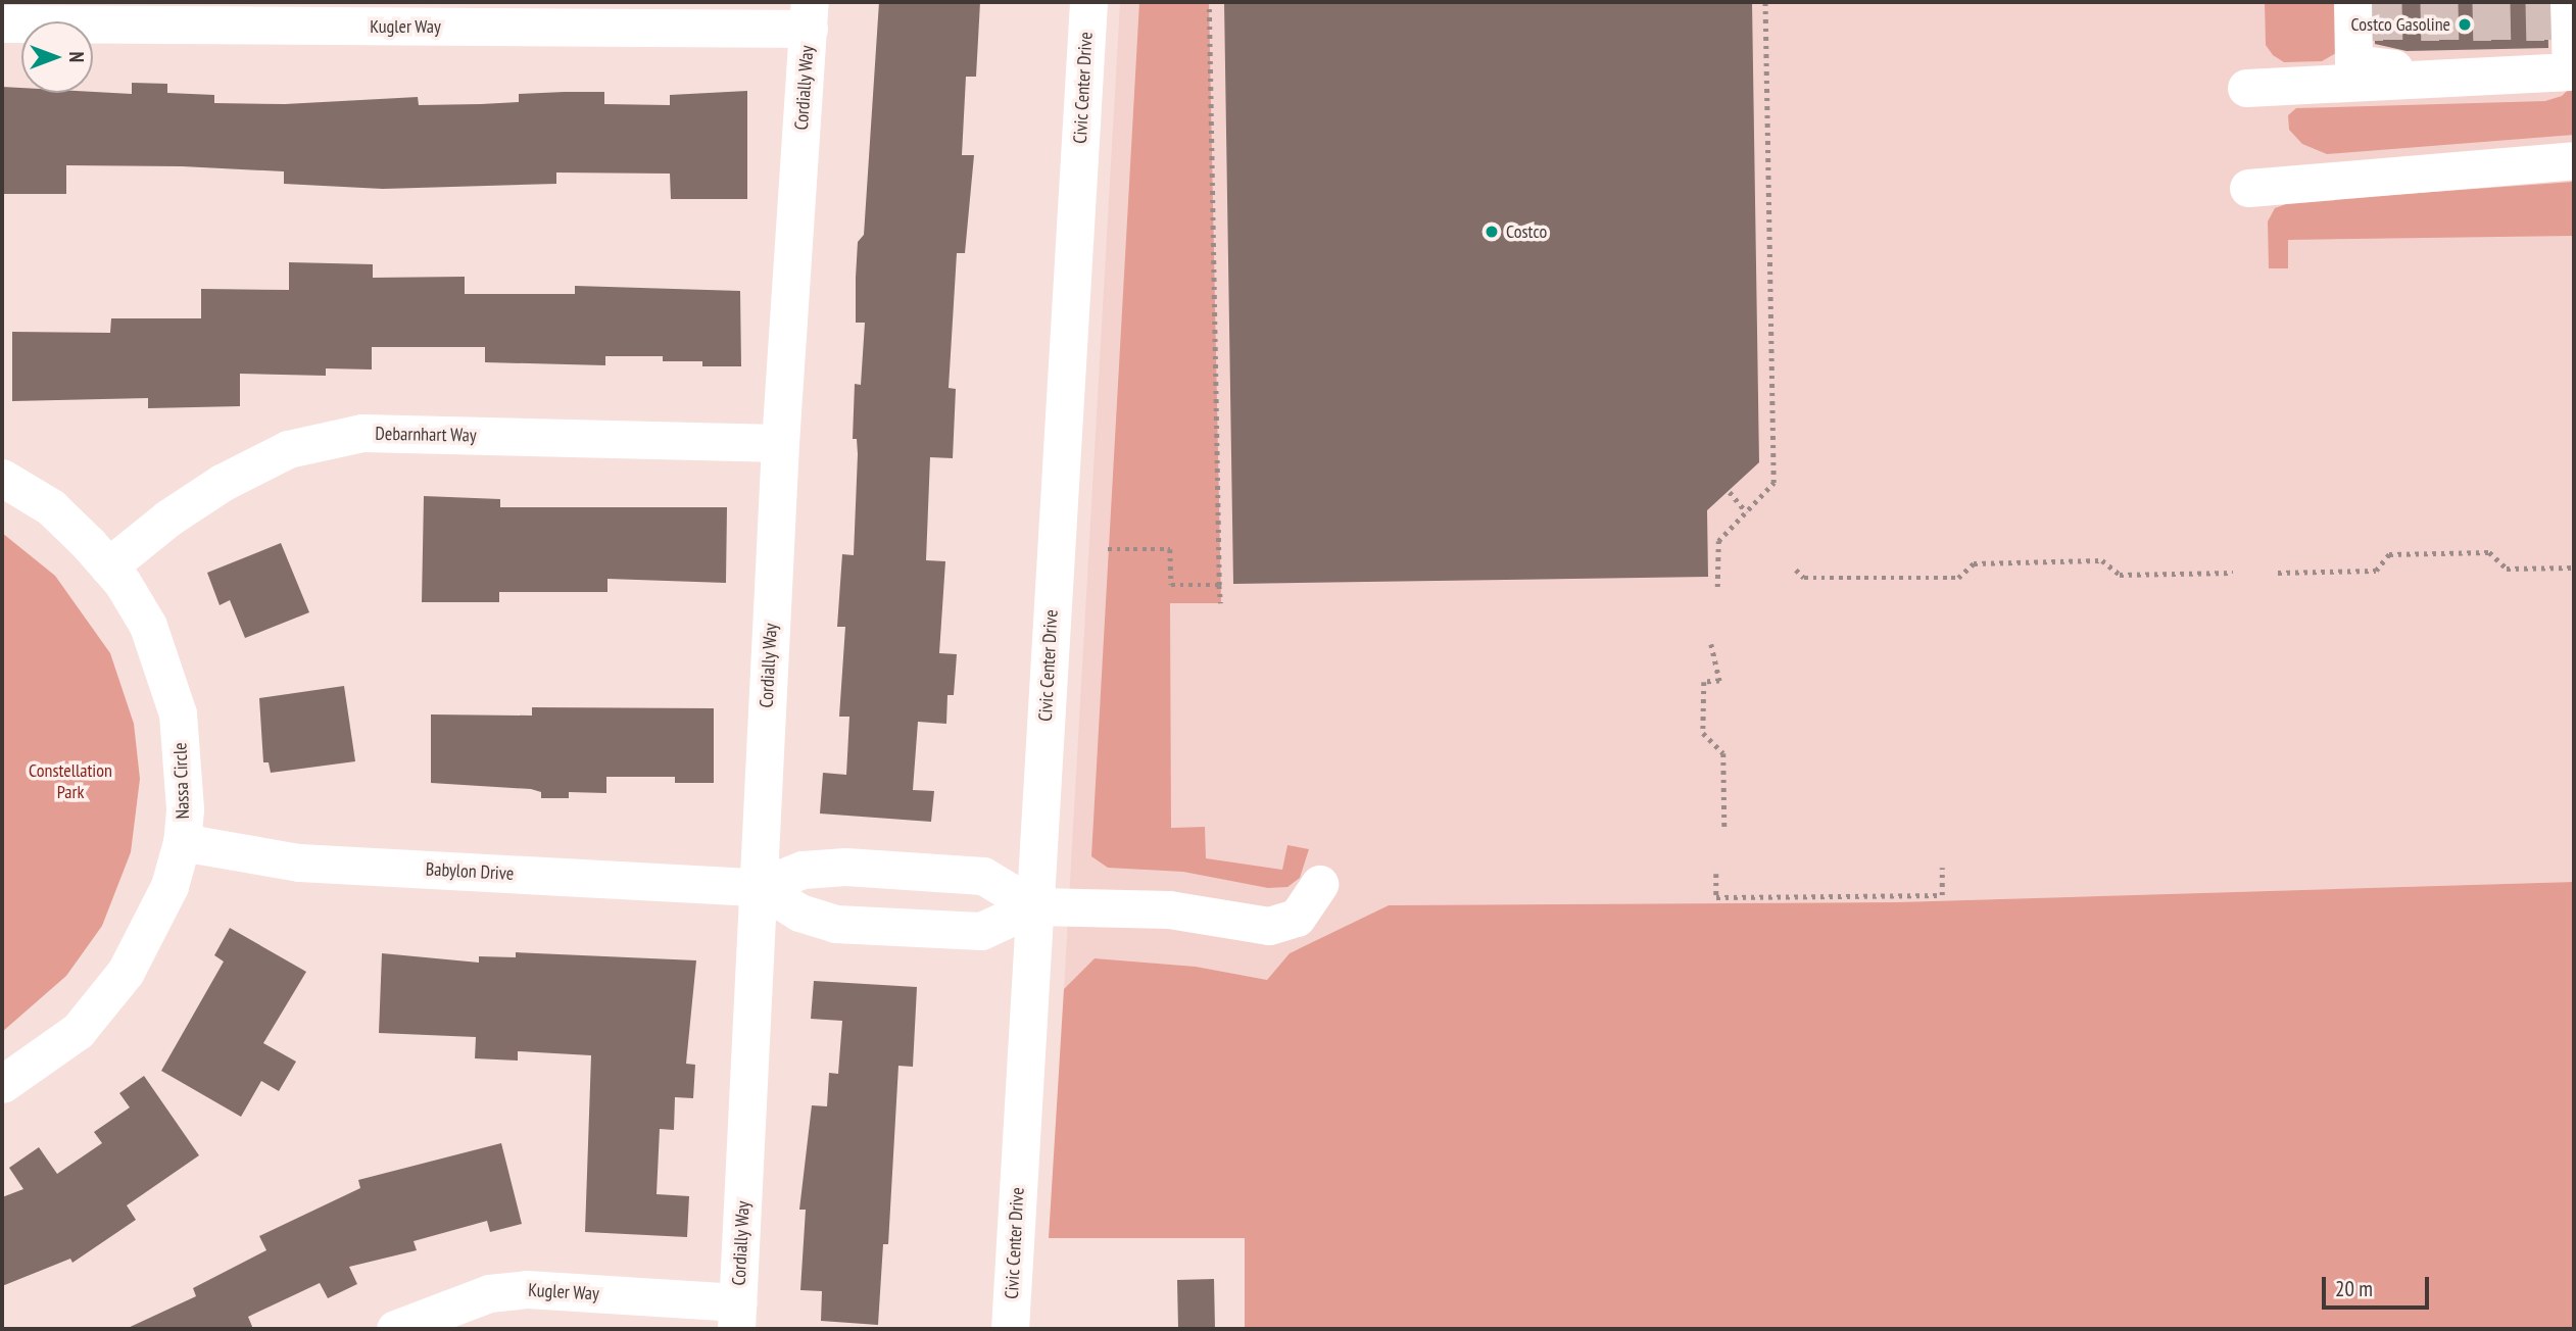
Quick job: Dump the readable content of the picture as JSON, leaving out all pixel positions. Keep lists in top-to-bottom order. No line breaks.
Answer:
{"streets":{"street":["Kugler Way","Cordially Way","Civic Center Drive","Debarnhart Way","Nassa Circle","Babylon Drive"]},"crossings":[["Kugler Way","Cordially Way"],["Cordially Way","Debarnhart Way"],["Cordially Way","Babylon Drive"],["Civic Center Drive","Babylon Drive"],["Debarnhart Way","Nassa Circle"],["Nassa Circle","Babylon Drive"]],"parks":["Constellation Park"],"places":["Costco Gasoline","Costco"],"scale_bar":"20 m","north":"right"}
